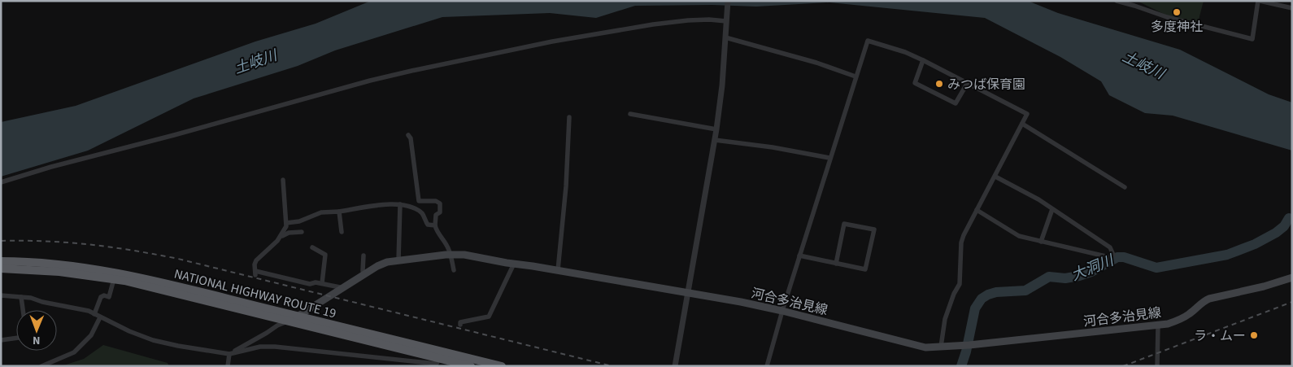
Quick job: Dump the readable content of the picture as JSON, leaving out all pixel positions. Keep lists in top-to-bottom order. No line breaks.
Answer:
{"streets":{"highway":["NATIONAL HIGHWAY ROUTE 19"],"main road":["河合多治見線"]},"crossings":[["NATIONAL HIGHWAY ROUTE 19","河合多治見線"]],"water":["土岐川","大洞川"],"places":["多度神社","みつば保育園","ラ・ムー"],"north":"bottom"}
